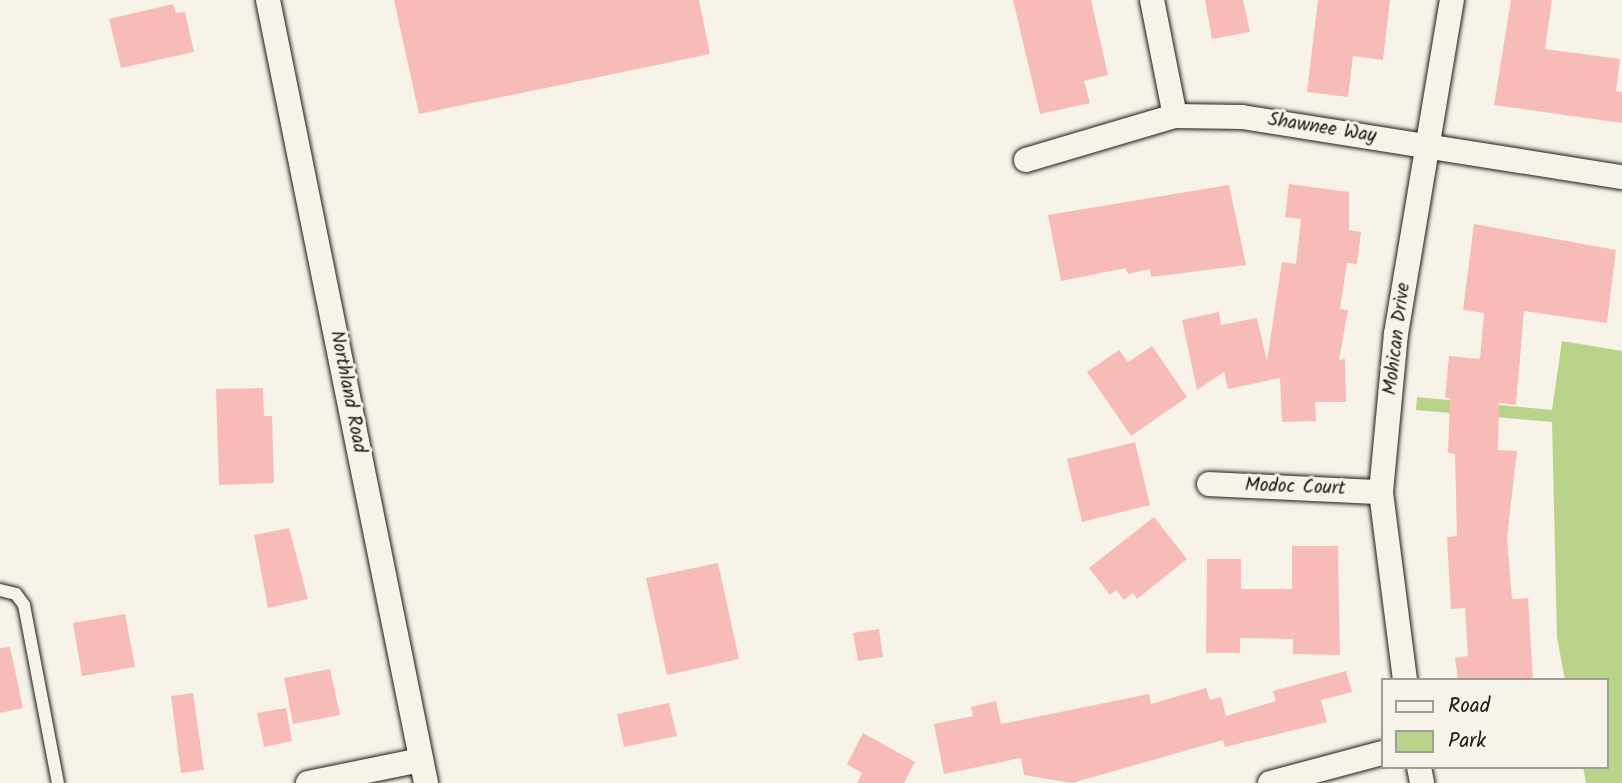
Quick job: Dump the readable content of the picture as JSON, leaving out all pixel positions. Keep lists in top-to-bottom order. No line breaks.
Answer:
{"streets":{"street":["Shawnee Way","Mohican Drive","Northland Road","Modoc Court"]},"crossings":[["Shawnee Way","Mohican Drive"],["Mohican Drive","Modoc Court"]],"legend":["Road","Park"]}
